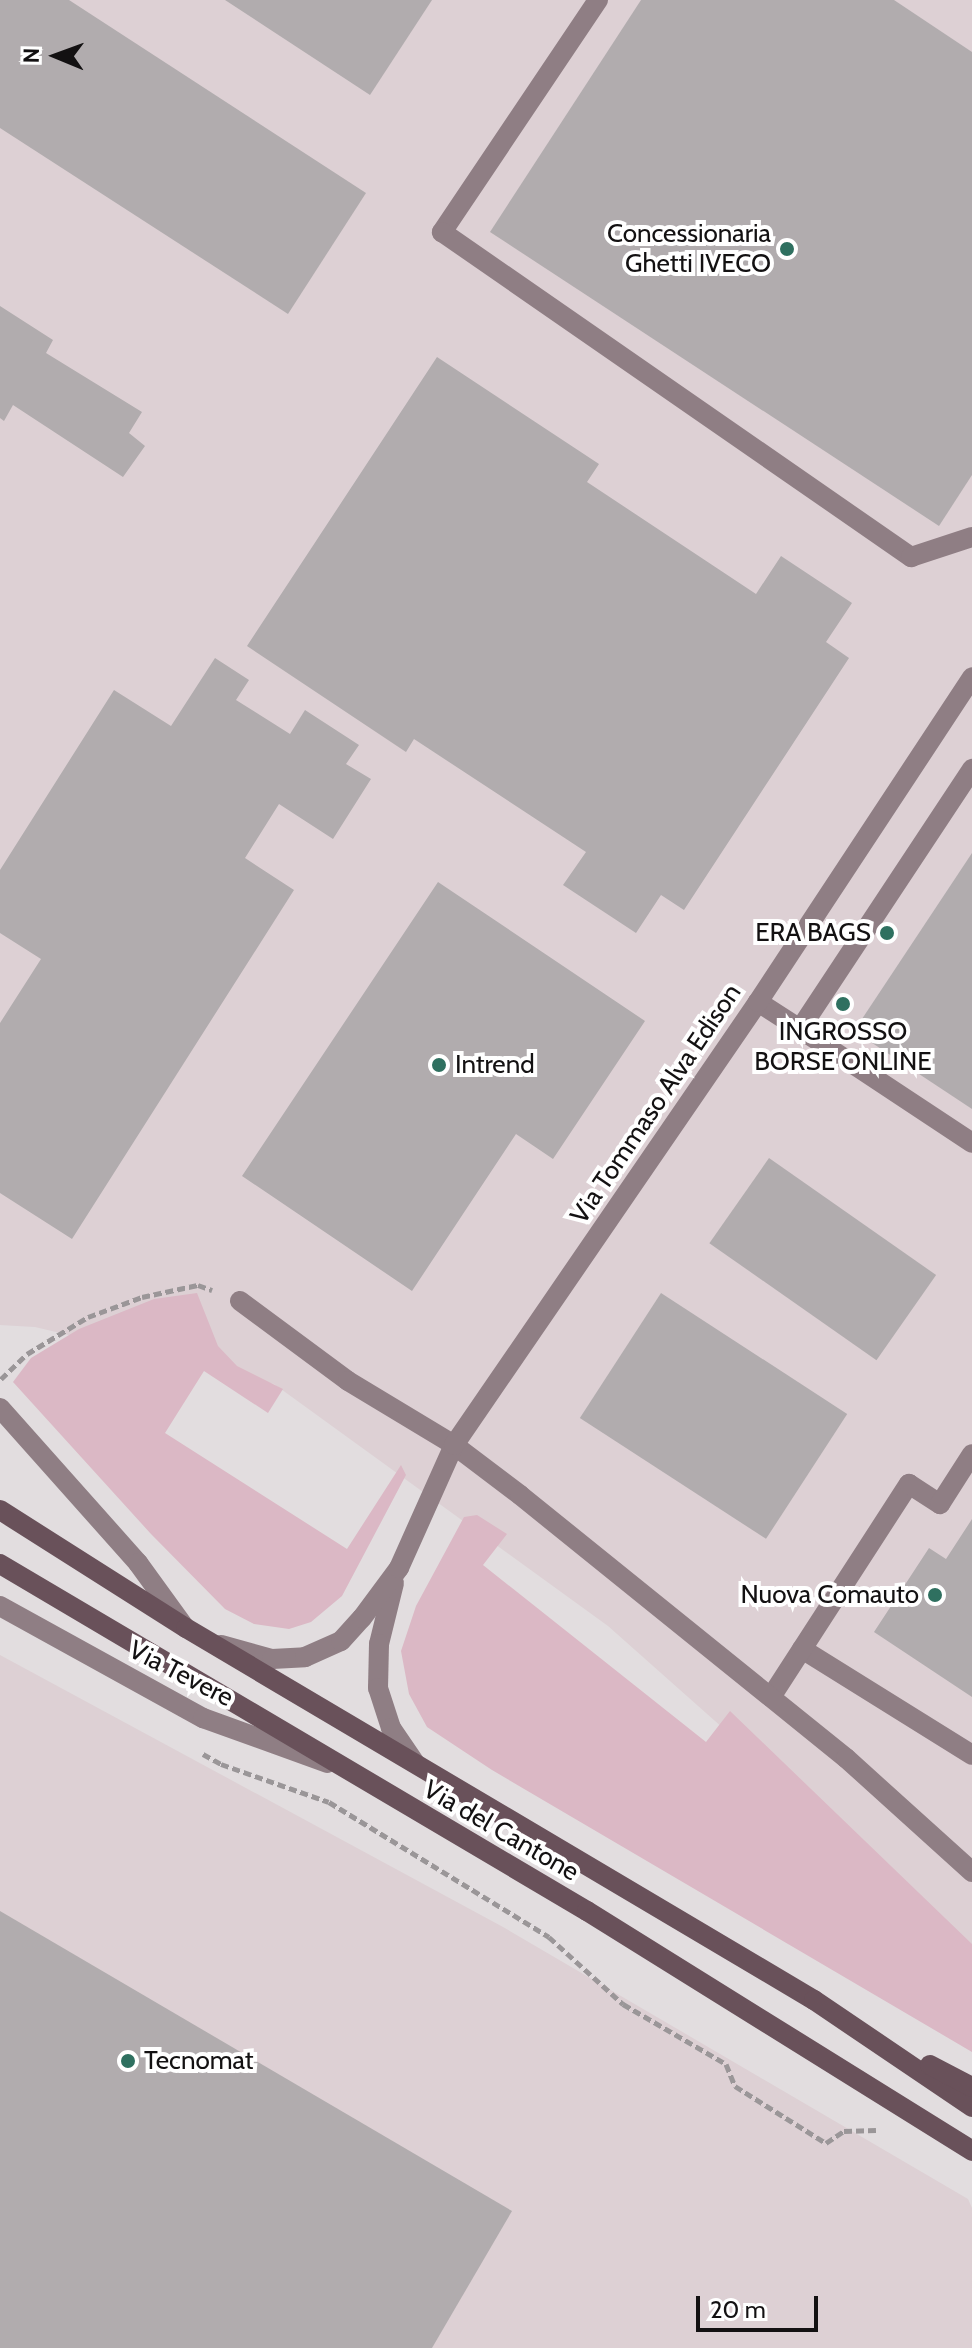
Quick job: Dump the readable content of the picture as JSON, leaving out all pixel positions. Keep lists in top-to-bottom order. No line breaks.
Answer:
{"streets":{"main road":["Via del Cantone"],"street":["Via Tommaso Alva Edison","Via Tevere"]},"crossings":[["Via Tommaso Alva Edison","Via del Cantone"],["Via Tevere","Via del Cantone"]],"places":["Concessionaria Ghetti IVECO","ERA BAGS","INGROSSO BORSE ONLINE","Intrend","Nuova Comauto","Tecnomat"],"scale_bar":"20 m","north":"left"}
